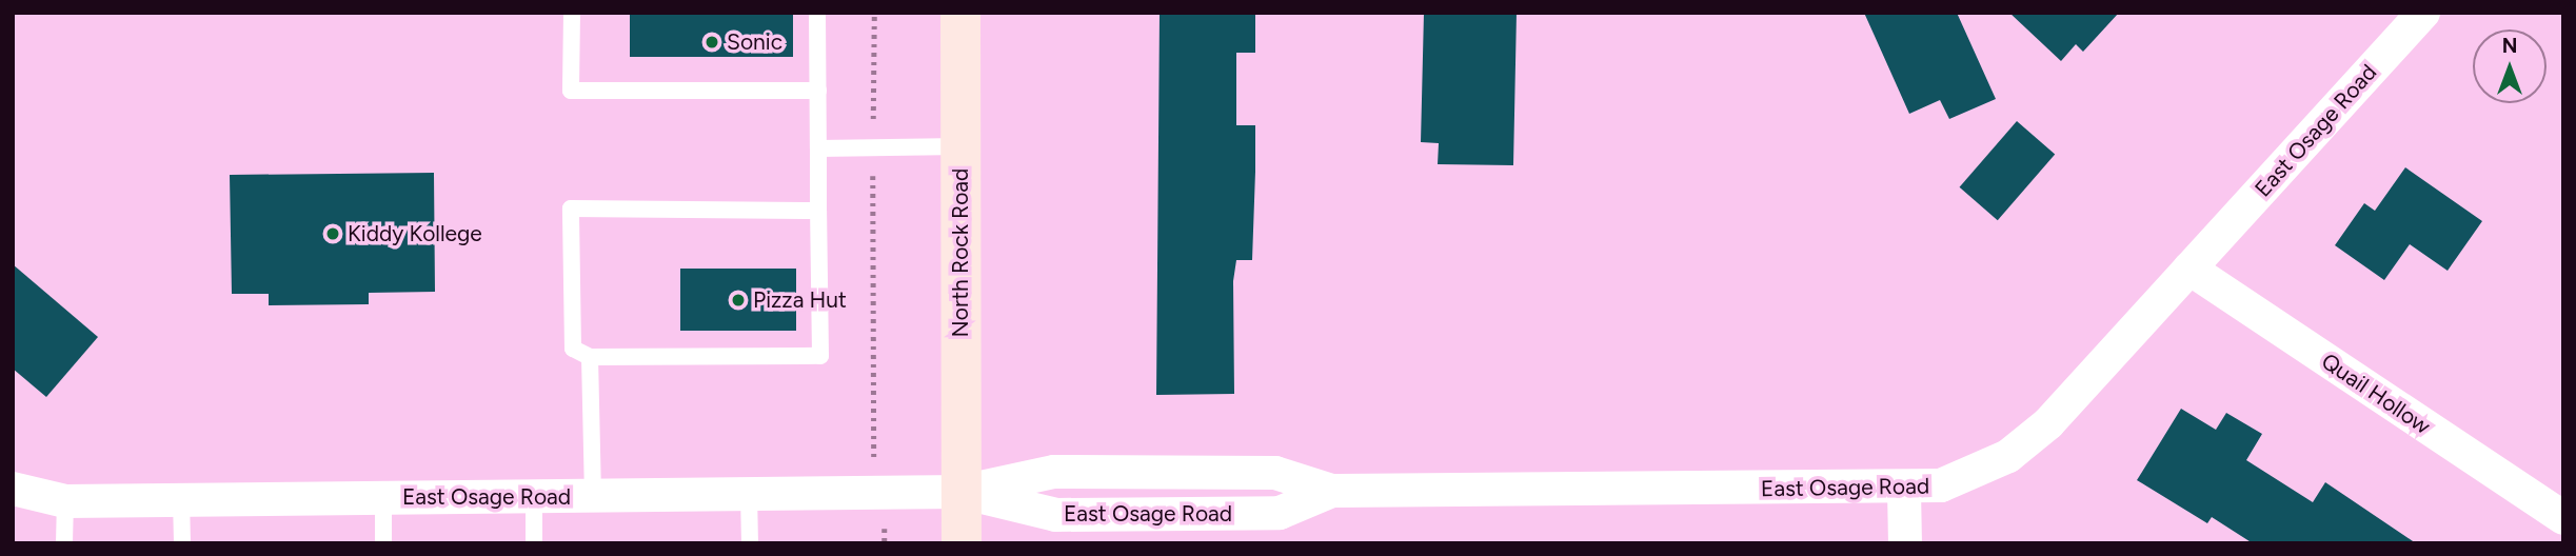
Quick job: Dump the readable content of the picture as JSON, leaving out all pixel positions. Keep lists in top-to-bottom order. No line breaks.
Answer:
{"streets":{"main road":["North Rock Road"],"street":["East Osage Road","Quail Hollow"]},"crossings":[["East Osage Road","North Rock Road"],["East Osage Road","Quail Hollow"]],"places":["Sonic","Kiddy Kollege","Pizza Hut"],"north":"top"}
